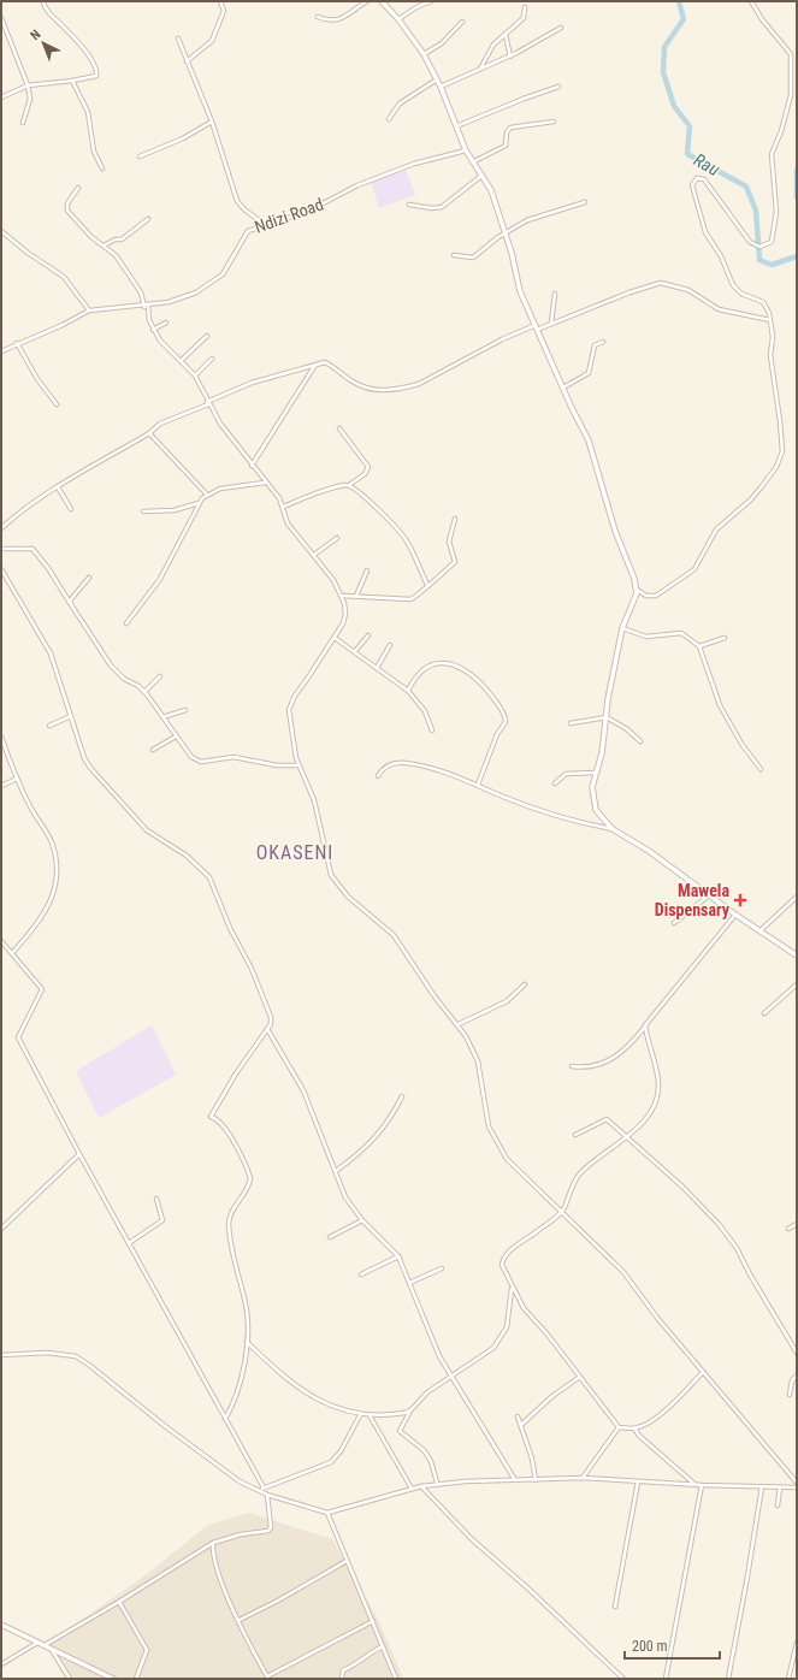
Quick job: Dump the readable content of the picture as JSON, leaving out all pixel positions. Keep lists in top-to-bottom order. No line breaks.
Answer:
{"streets":{"street":["Ndizi Road"]},"districts":["OKASENI"],"water":["Rau"],"places":{"health":["Mawela Dispensary"]},"scale_bar":"200 m","north":"top left"}
